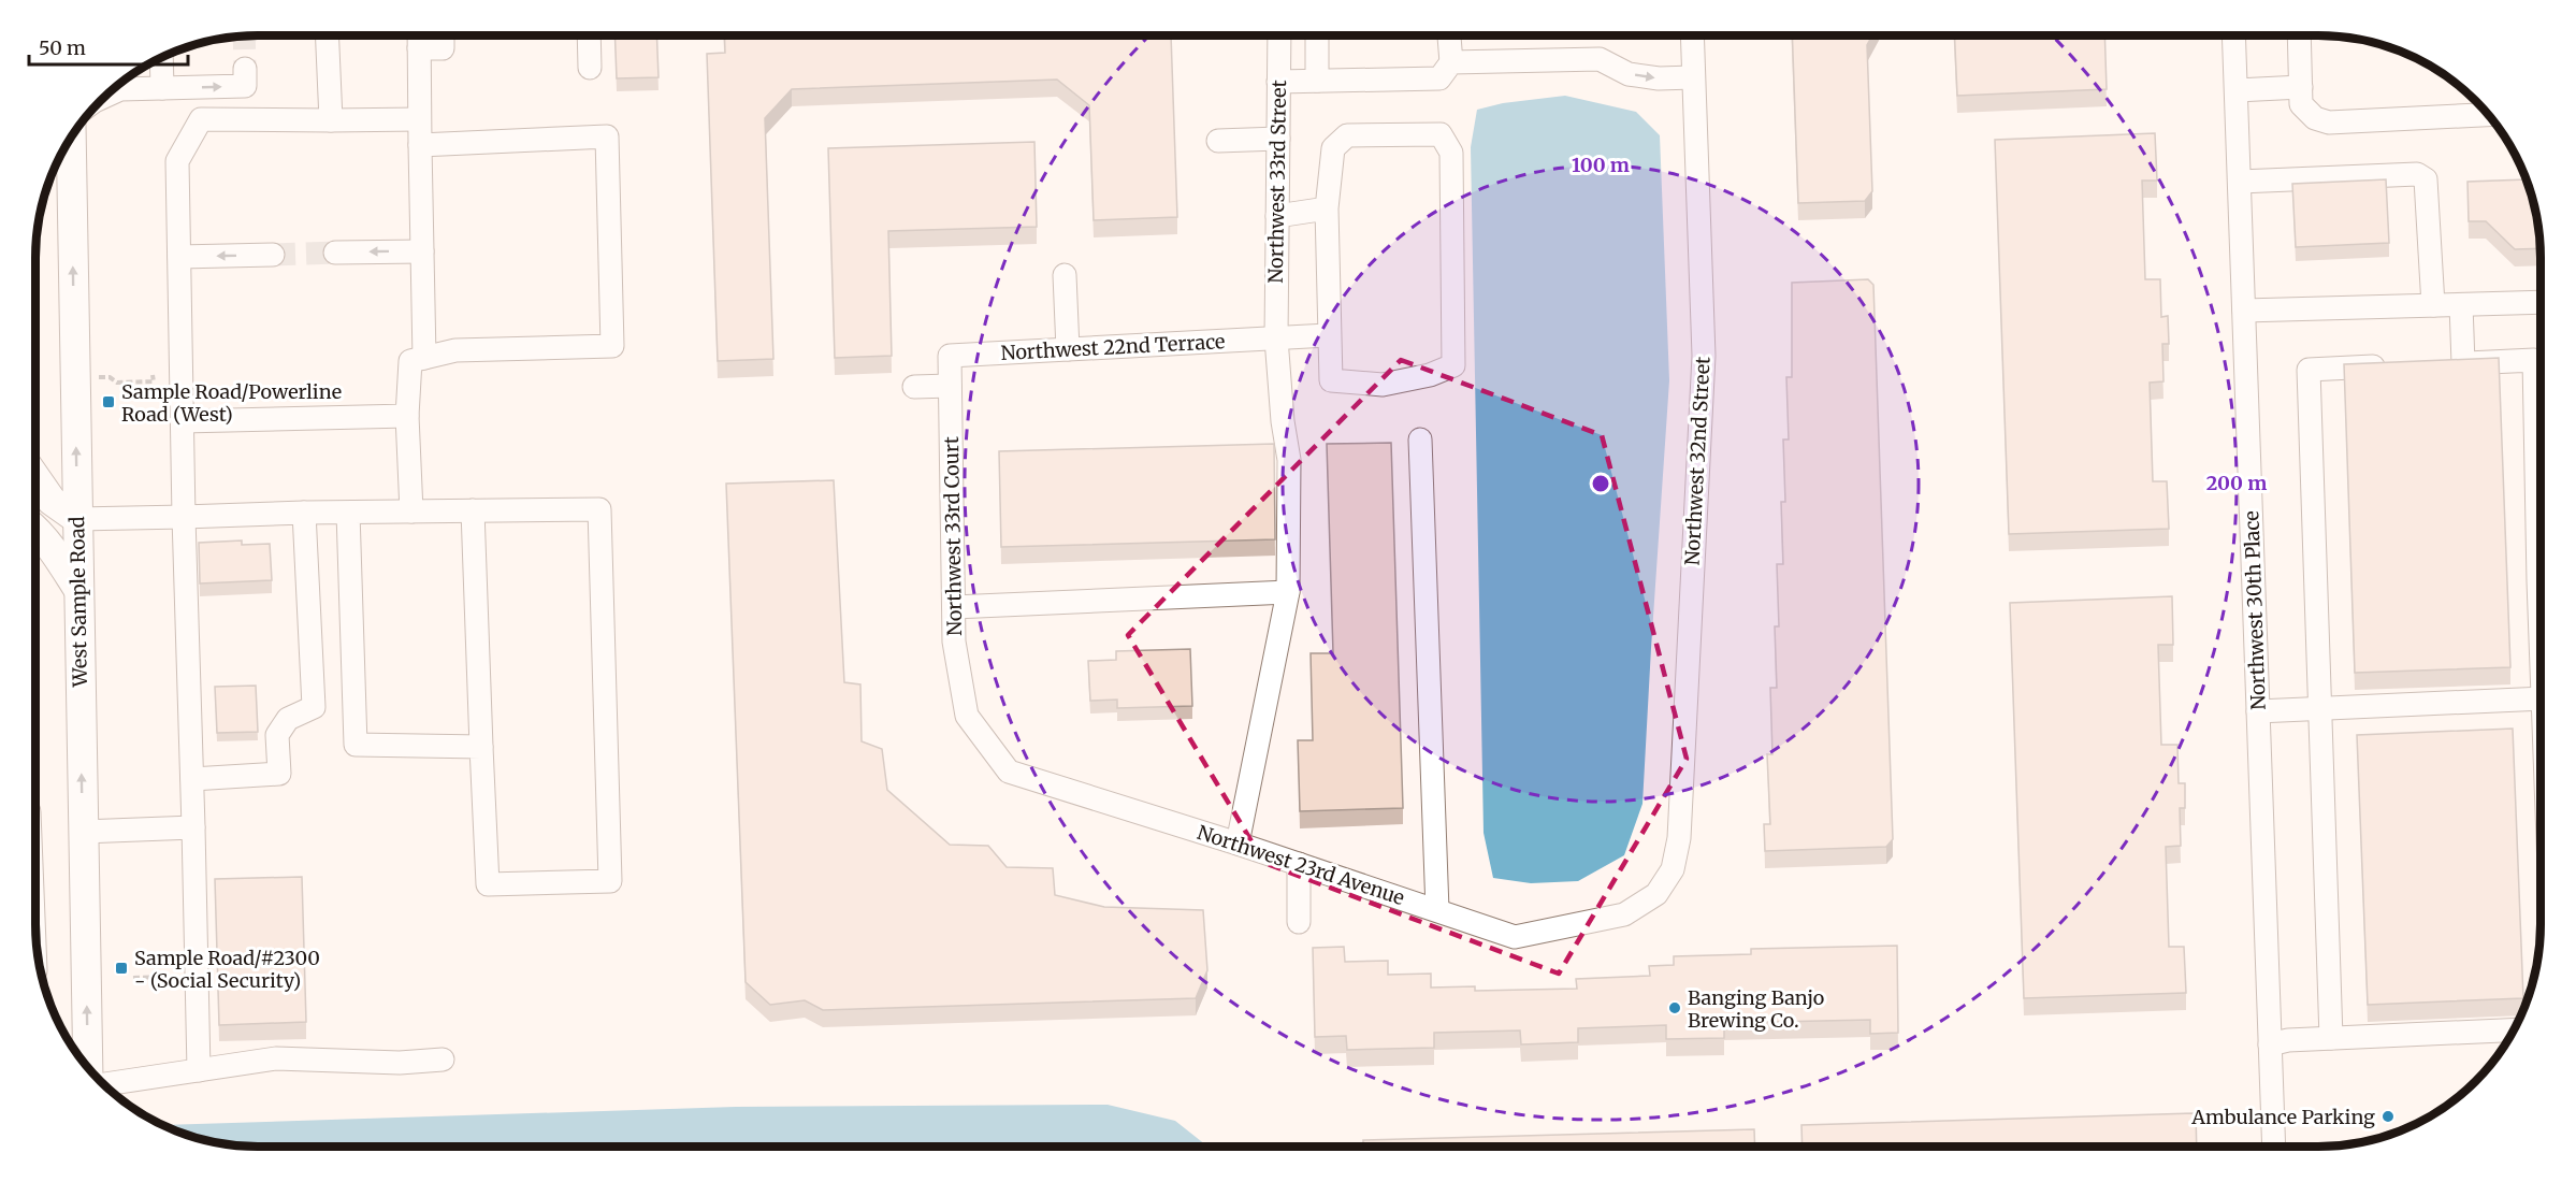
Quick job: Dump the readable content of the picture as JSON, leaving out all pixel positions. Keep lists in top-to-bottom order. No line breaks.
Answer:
{"streets":{"main road":["West Sample Road"],"street":["Northwest 33rd Street","Northwest 22nd Terrace","Northwest 32nd Street","Northwest 33rd Court","Northwest 30th Place","Northwest 23rd Avenue"]},"crossings":[["Northwest 33rd Street","Northwest 22nd Terrace"],["Northwest 33rd Street","Northwest 23rd Avenue"],["Northwest 22nd Terrace","Northwest 33rd Court"],["Northwest 32nd Street","Northwest 23rd Avenue"],["Northwest 33rd Court","Northwest 23rd Avenue"]],"one_way":["West Sample Road"],"places":{"transit":["Sample Road/Powerline Road (West)","Sample Road/#2300 - (Social Security)"],"other":["Banging Banjo Brewing Co.","Ambulance Parking"]},"scale_bar":"50 m","rings":["100 m","200 m"]}
